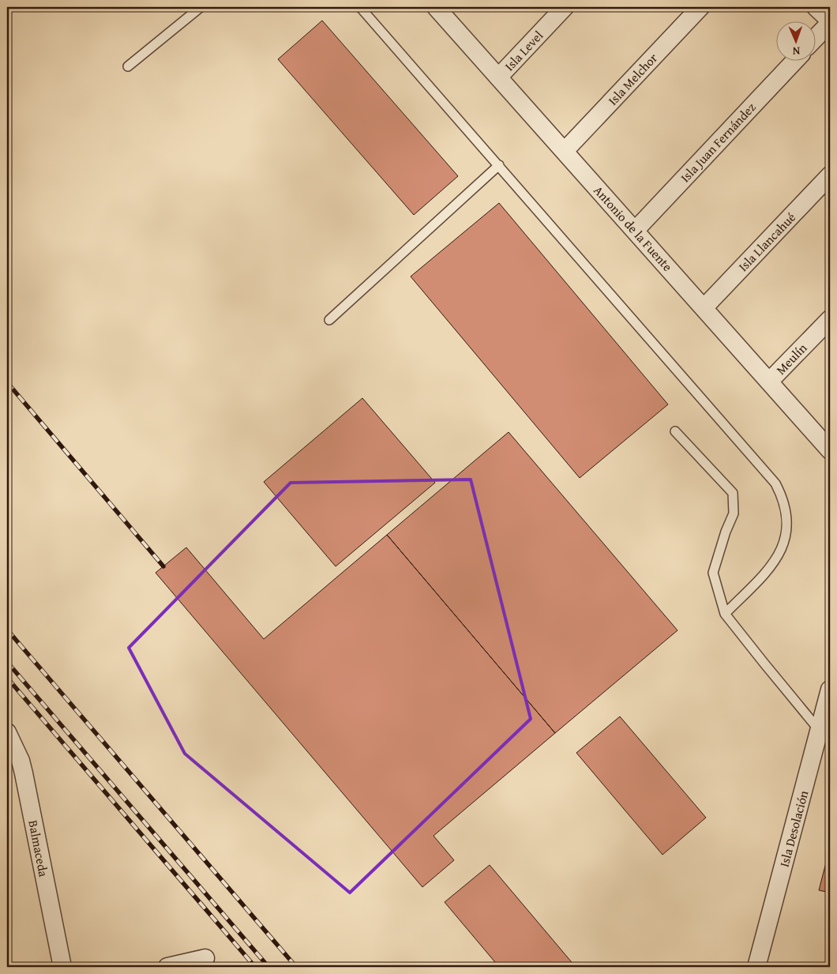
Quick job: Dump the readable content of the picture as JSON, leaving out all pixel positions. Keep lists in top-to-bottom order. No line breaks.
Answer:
{"streets":{"street":["Isla Level","Isla Melchor","Isla Juan Fernández","Antonio de la Fuente","Isla Llancahué","Meulín","Isla Desolación","Balmaceda"]},"crossings":[["Isla Level","Antonio de la Fuente"],["Isla Melchor","Antonio de la Fuente"],["Isla Juan Fernández","Antonio de la Fuente"],["Antonio de la Fuente","Isla Llancahué"],["Antonio de la Fuente","Meulín"]],"north":"bottom"}
